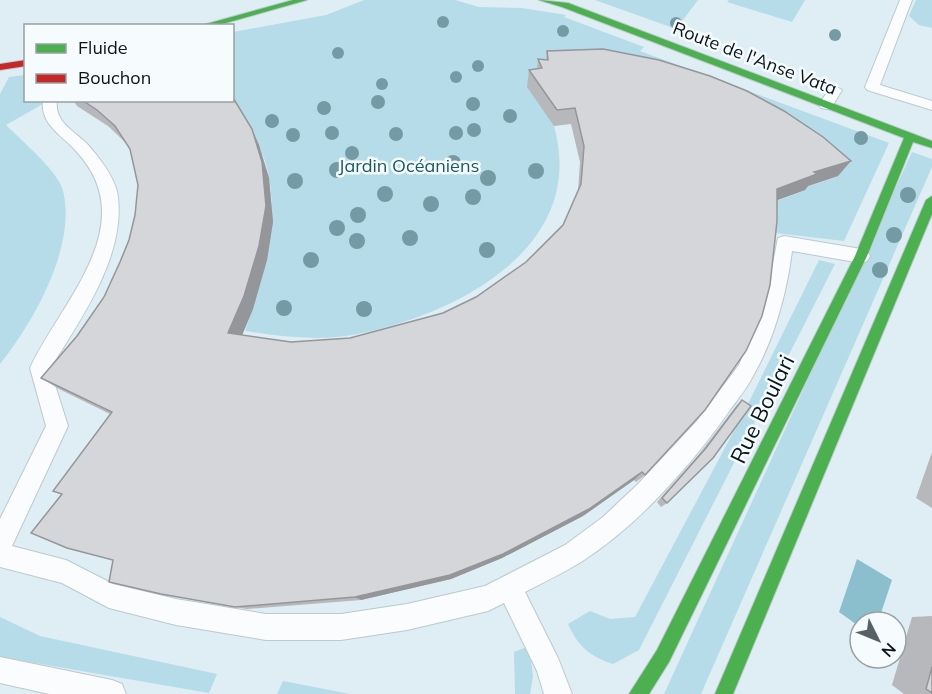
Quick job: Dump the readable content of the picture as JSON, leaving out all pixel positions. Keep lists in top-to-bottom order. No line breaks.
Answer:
{"streets":{"street":["Route de l'Anse Vata","Rue Boulari"]},"crossings":[["Route de l'Anse Vata","Rue Boulari"]],"parks":["Jardin Océaniens"],"legend":["Fluide","Bouchon"],"north":"bottom right"}
